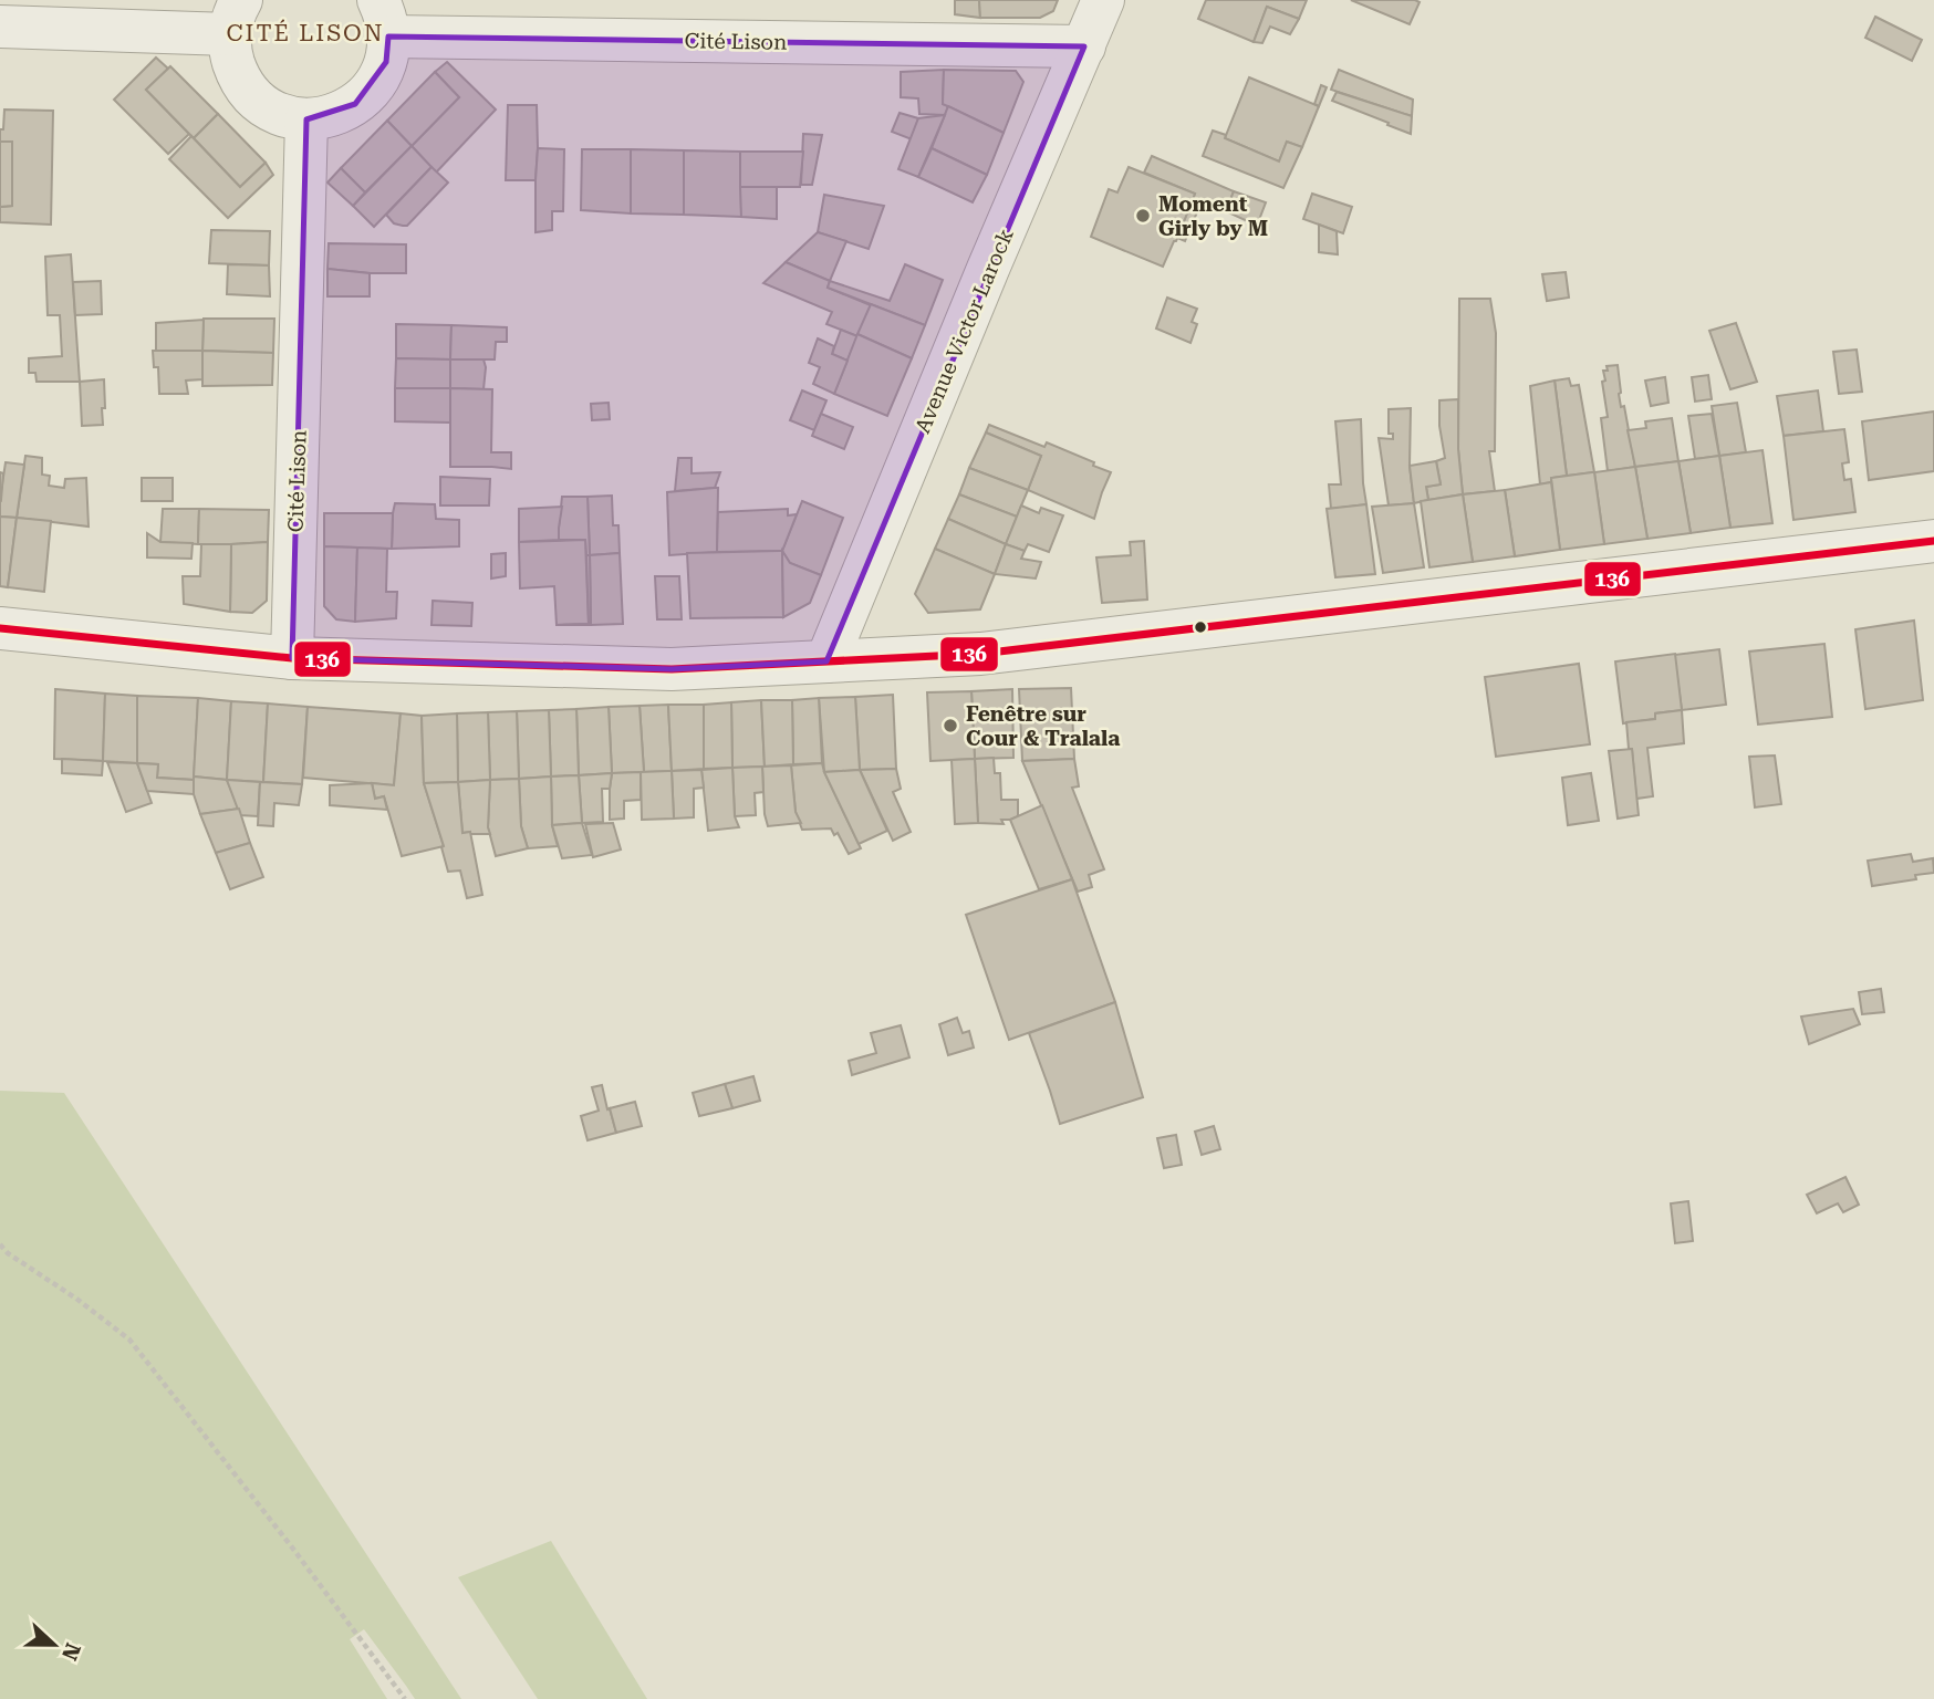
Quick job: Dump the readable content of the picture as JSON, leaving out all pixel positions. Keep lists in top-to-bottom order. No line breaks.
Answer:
{"streets":{"street":["Cité Lison","Avenue Victor Larock"]},"crossings":[["Cité Lison","Avenue Victor Larock"]],"districts":["CITÉ LISON"],"places":["Moment Girly by M","Fenêtre sur Cour & Tralala"],"lines":["transit line 136"],"north":"right"}
